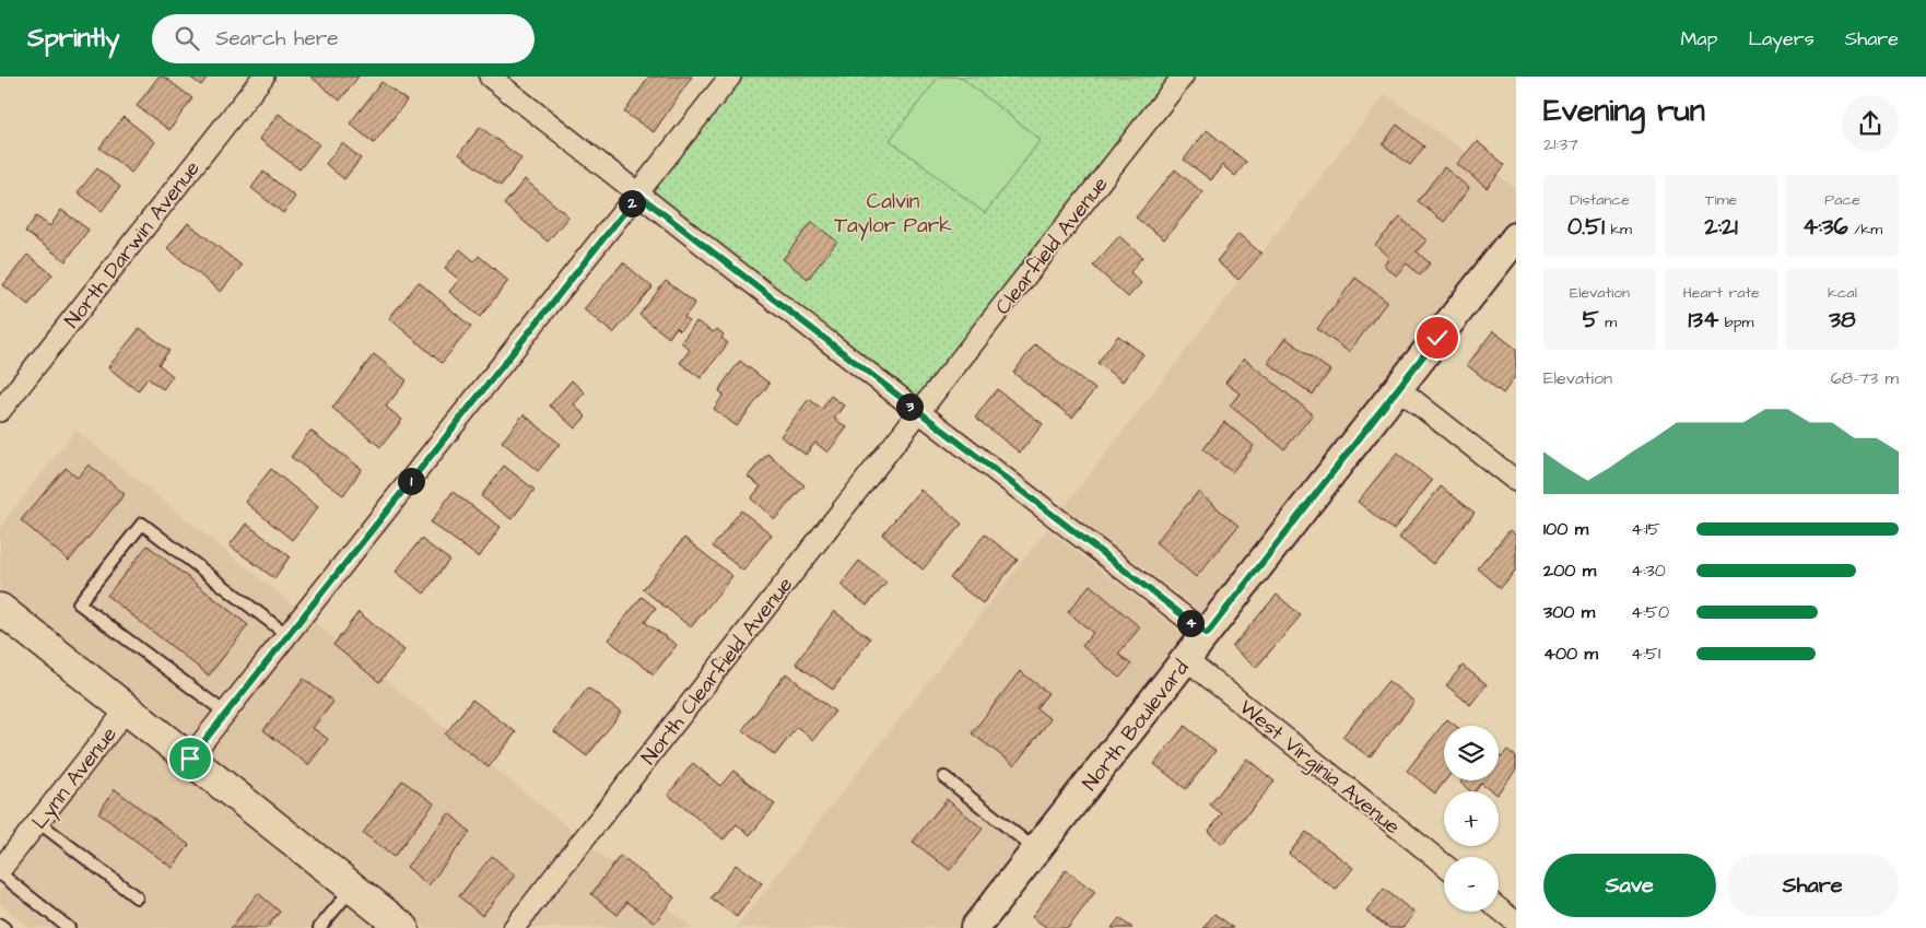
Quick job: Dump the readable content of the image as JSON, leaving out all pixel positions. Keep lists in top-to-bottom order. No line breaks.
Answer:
{"streets":{"street":["North Darwin Avenue","Clearfield Avenue","North Clearfield Avenue","North Boulevard","West Virginia Avenue","Lynn Avenue"]},"crossings":[["Clearfield Avenue","North Clearfield Avenue"],["North Boulevard","West Virginia Avenue"]],"parks":["Calvin Taylor Park"],"page":{"header":"Sprintly","search":"Search here","nav":["Map","Layers","Share"],"heading":["Evening run","21:37"],"stats":[["Distance","0.51 km"],["Time","2:21"],["Pace","4:36 /km"],["Elevation","5 m"],["Heart rate","134 bpm"],["kcal","38"]],"pins":["2","3","1","4"],"chart":["Elevation","68–73 m"],"list":[{"name":"100 m","note":"4:15"},{"name":"200 m","note":"4:30"},{"name":"300 m","note":"4:50"},{"name":"400 m","note":"4:51"}],"map_buttons":["+","−"],"buttons":["Save","Share"]}}
